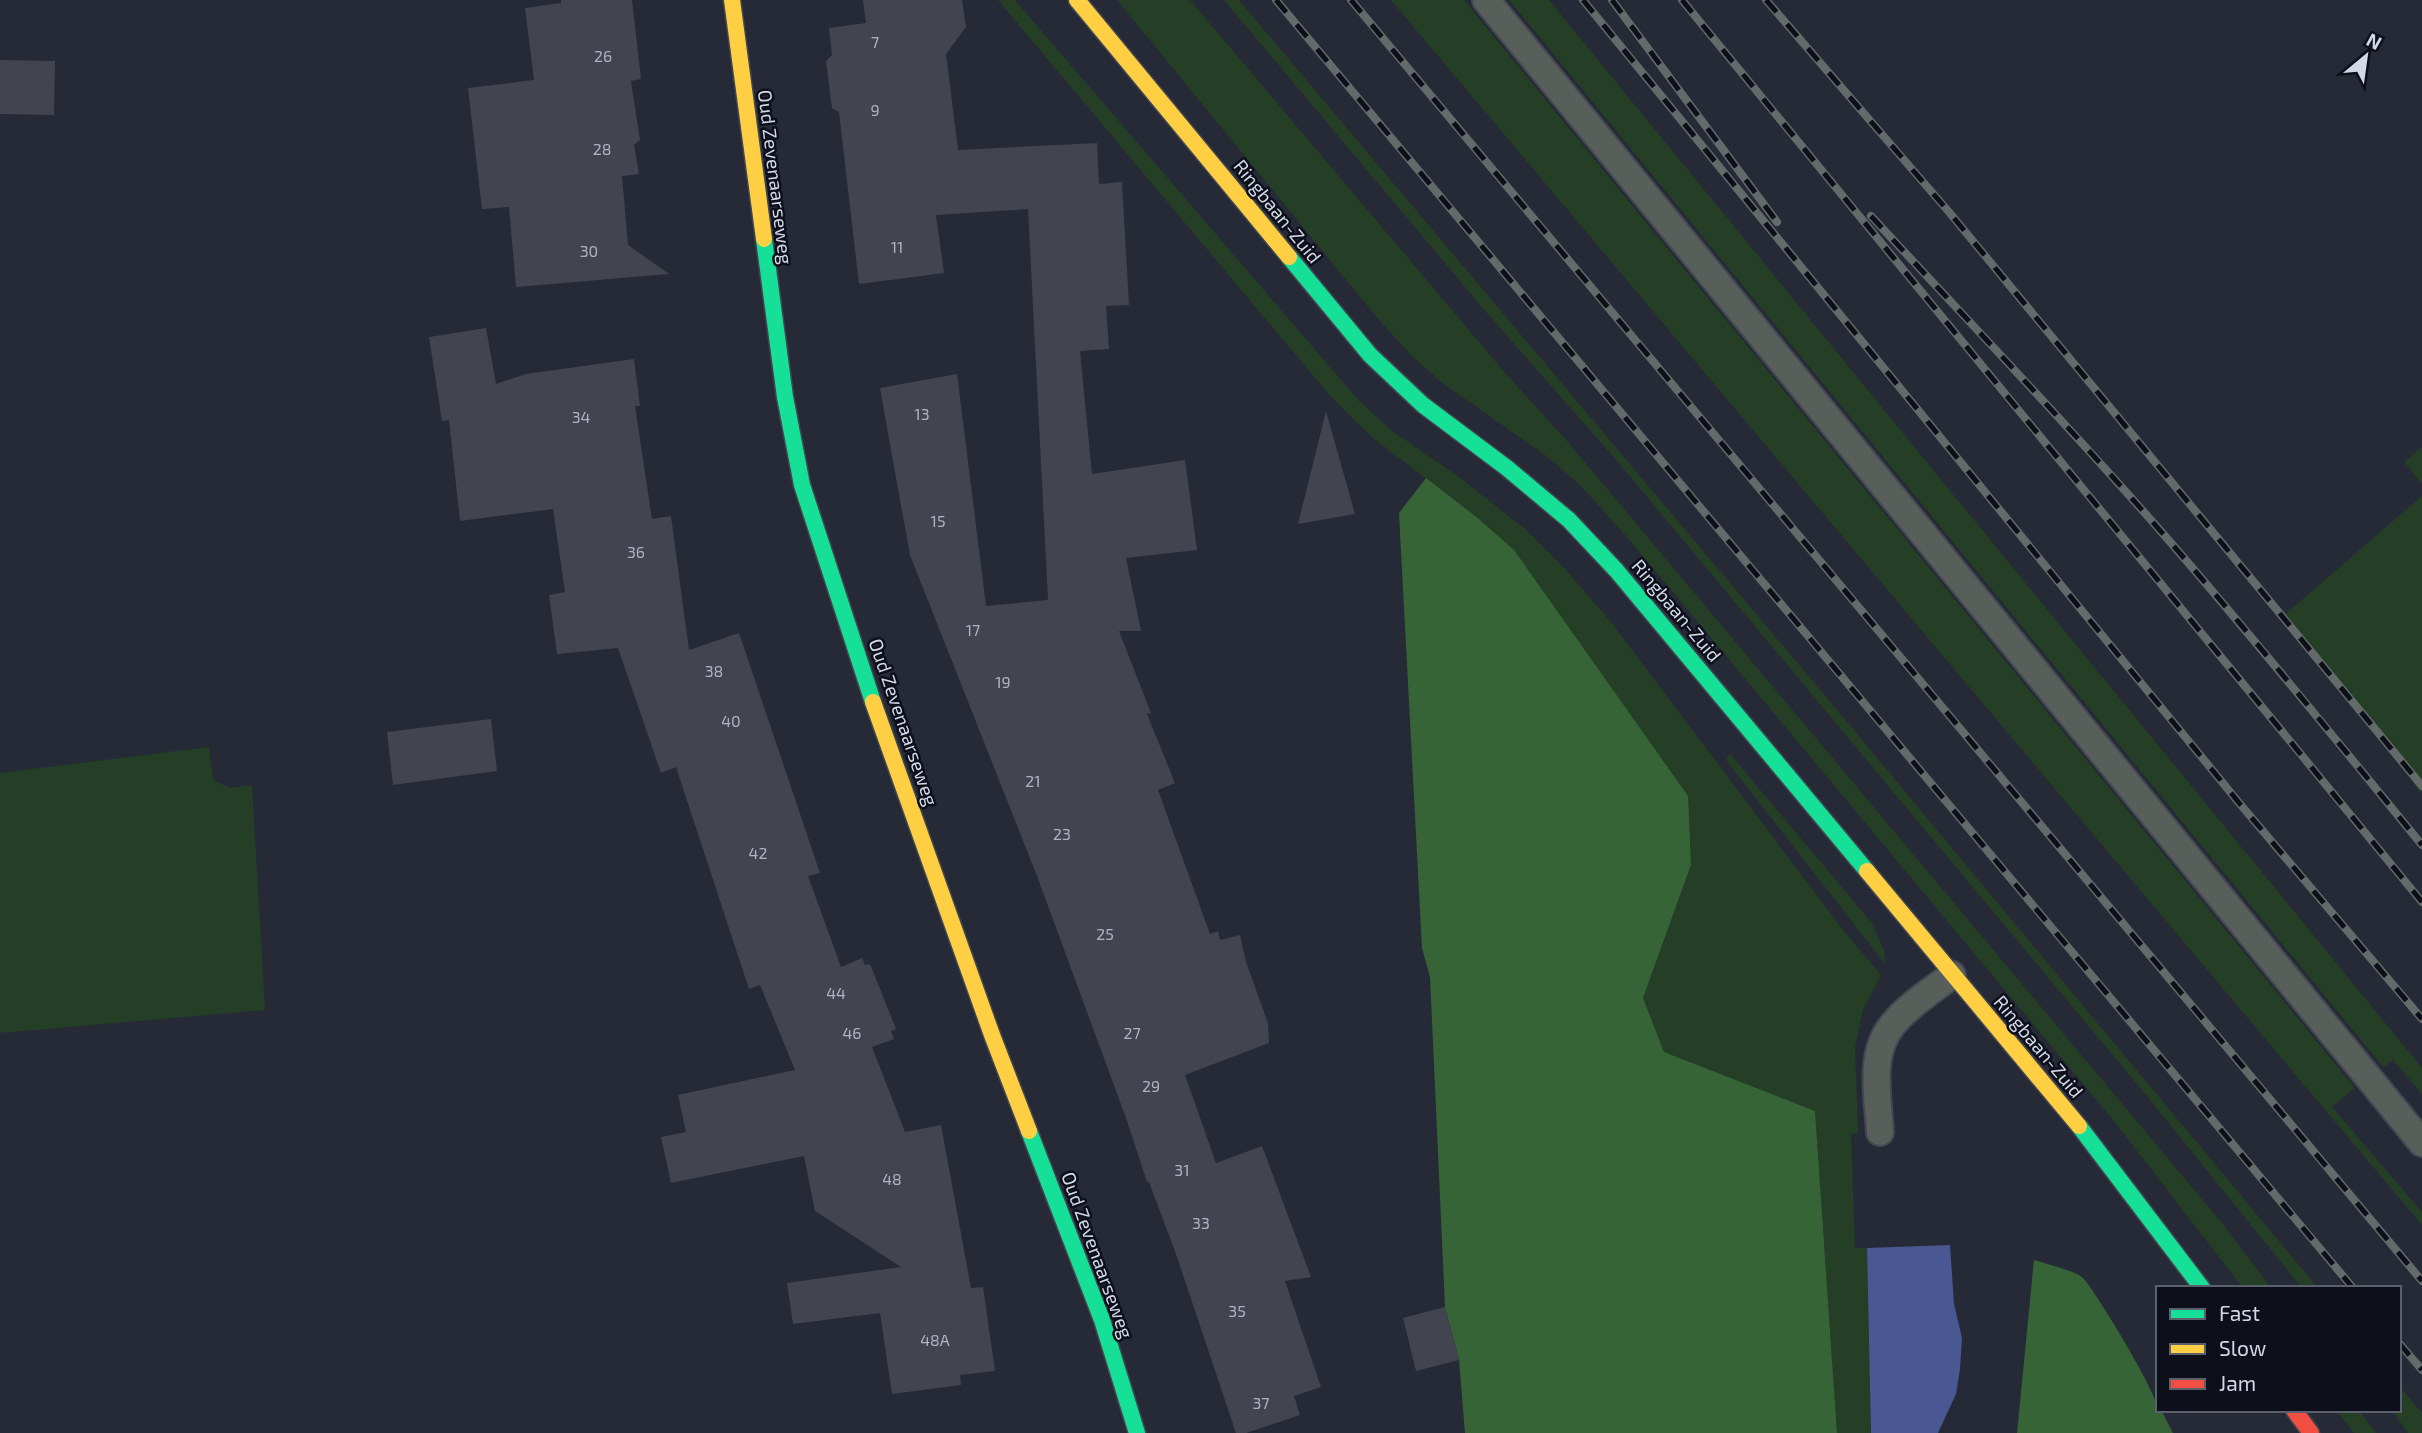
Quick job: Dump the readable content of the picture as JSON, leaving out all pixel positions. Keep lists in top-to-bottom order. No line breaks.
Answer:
{"streets":{"street":["Oud Zevenaarseweg","Ringbaan-Zuid"]},"house_numbers":["7","26","9","28","11","30","13","34","15","36","17","38","19","40","21","23","42","25","44","46","27","29","31","48","33","35","48A","37"],"legend":["Fast","Slow","Jam"],"north":"top right"}
